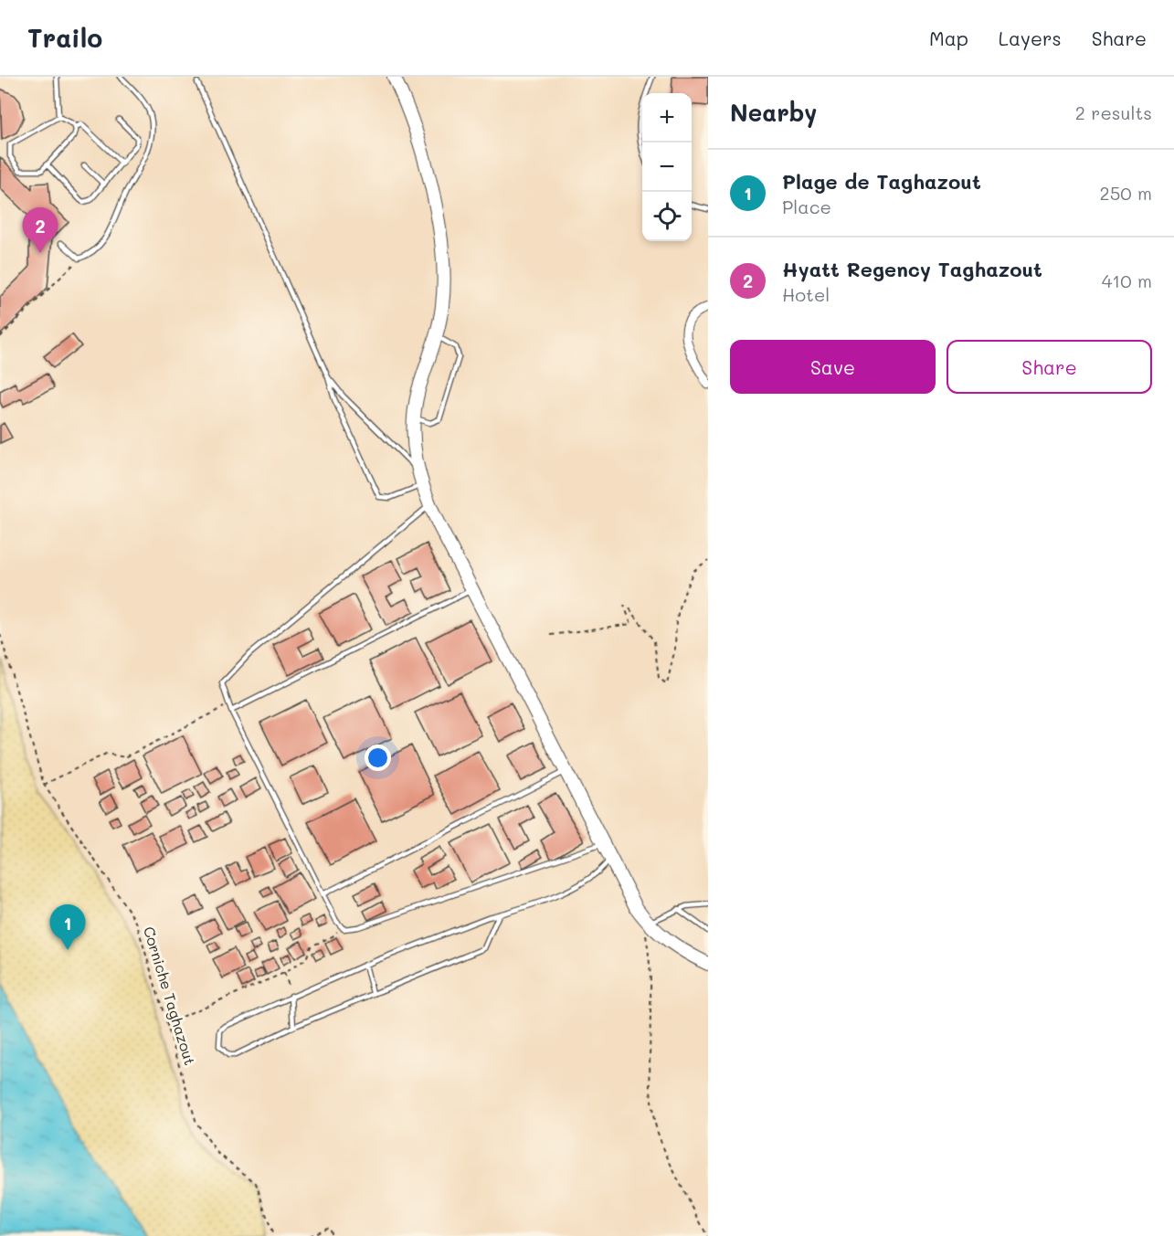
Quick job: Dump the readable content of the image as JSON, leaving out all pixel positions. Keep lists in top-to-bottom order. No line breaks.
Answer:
{"streets":{"path":["Corniche Taghazout"]},"page":{"header":"Trailo","nav":["Map","Layers","Share"],"heading":["Nearby","2 results"],"map_buttons":["+","−"],"list":[{"mark":"1","name":"Plage de Taghazout","note":"Place","value":"250 m"},{"mark":"2","name":"Hyatt Regency Taghazout","note":"Hotel","value":"410 m"}],"pins":["2","1"],"buttons":["Save","Share"]}}
